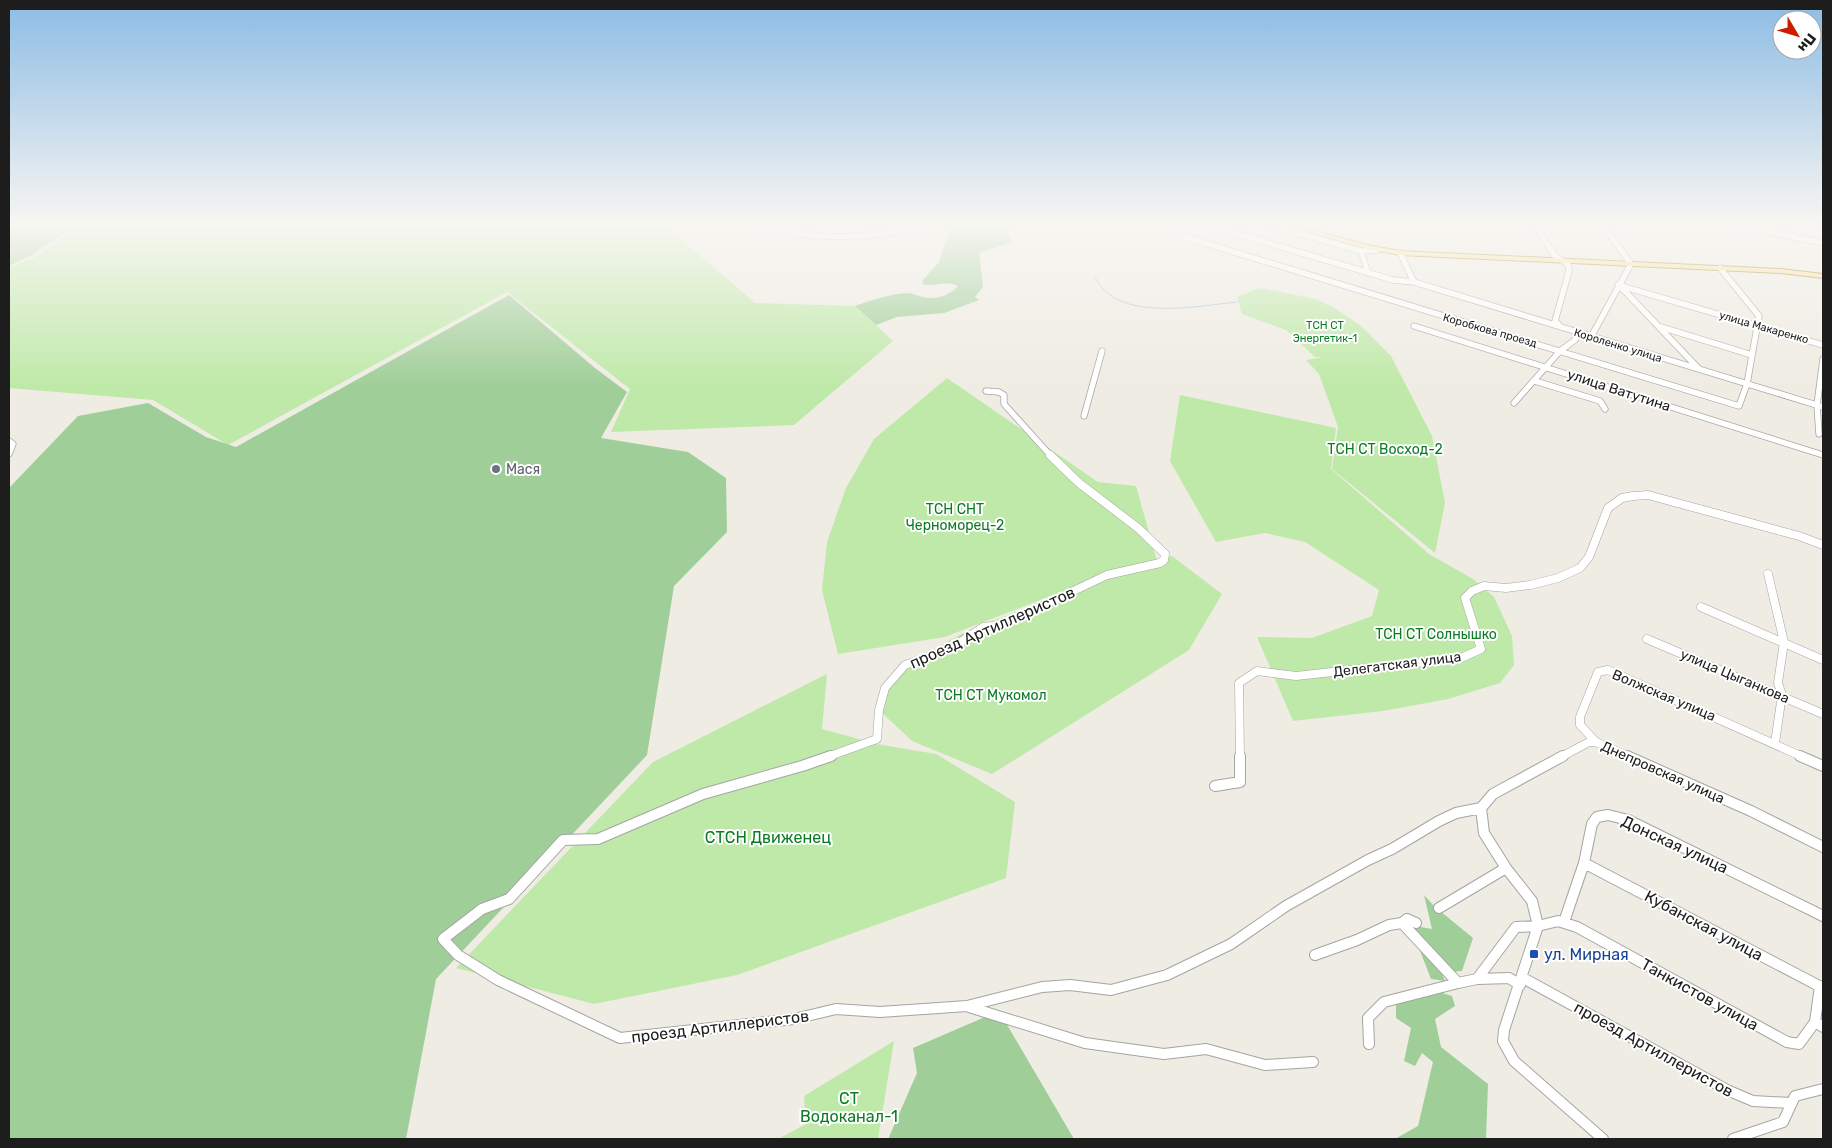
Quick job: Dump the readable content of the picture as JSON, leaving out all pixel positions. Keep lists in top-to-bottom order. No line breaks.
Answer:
{"streets":{"street":["улица Макаренко","Коробкова проезд","Короленко улица","улица Ватутина","проезд Артиллеристов","Делегатская улица","улица Цыганкова","Волжская улица","Днепровская улица","Донская улица","Кубанская улица","Танкистов улица"]},"crossings":[["Коробкова проезд","Короленко улица"],["проезд Артиллеристов","Днепровская улица"],["Волжская улица","Днепровская улица"],["Донская улица","Кубанская улица"],["Донская улица","Танкистов улица"]],"parks":["ТСН СТ Энергетик-1","ТСН СТ Восход-2","ТСН СНТ Черноморец-2","ТСН СТ Солнышко","ТСН СТ Мукомол","СТСН Движенец","СТ Водоканал-1"],"places":{"other":["Мася"],"transit":["ул. Мирная"]},"north":"bottom right"}
